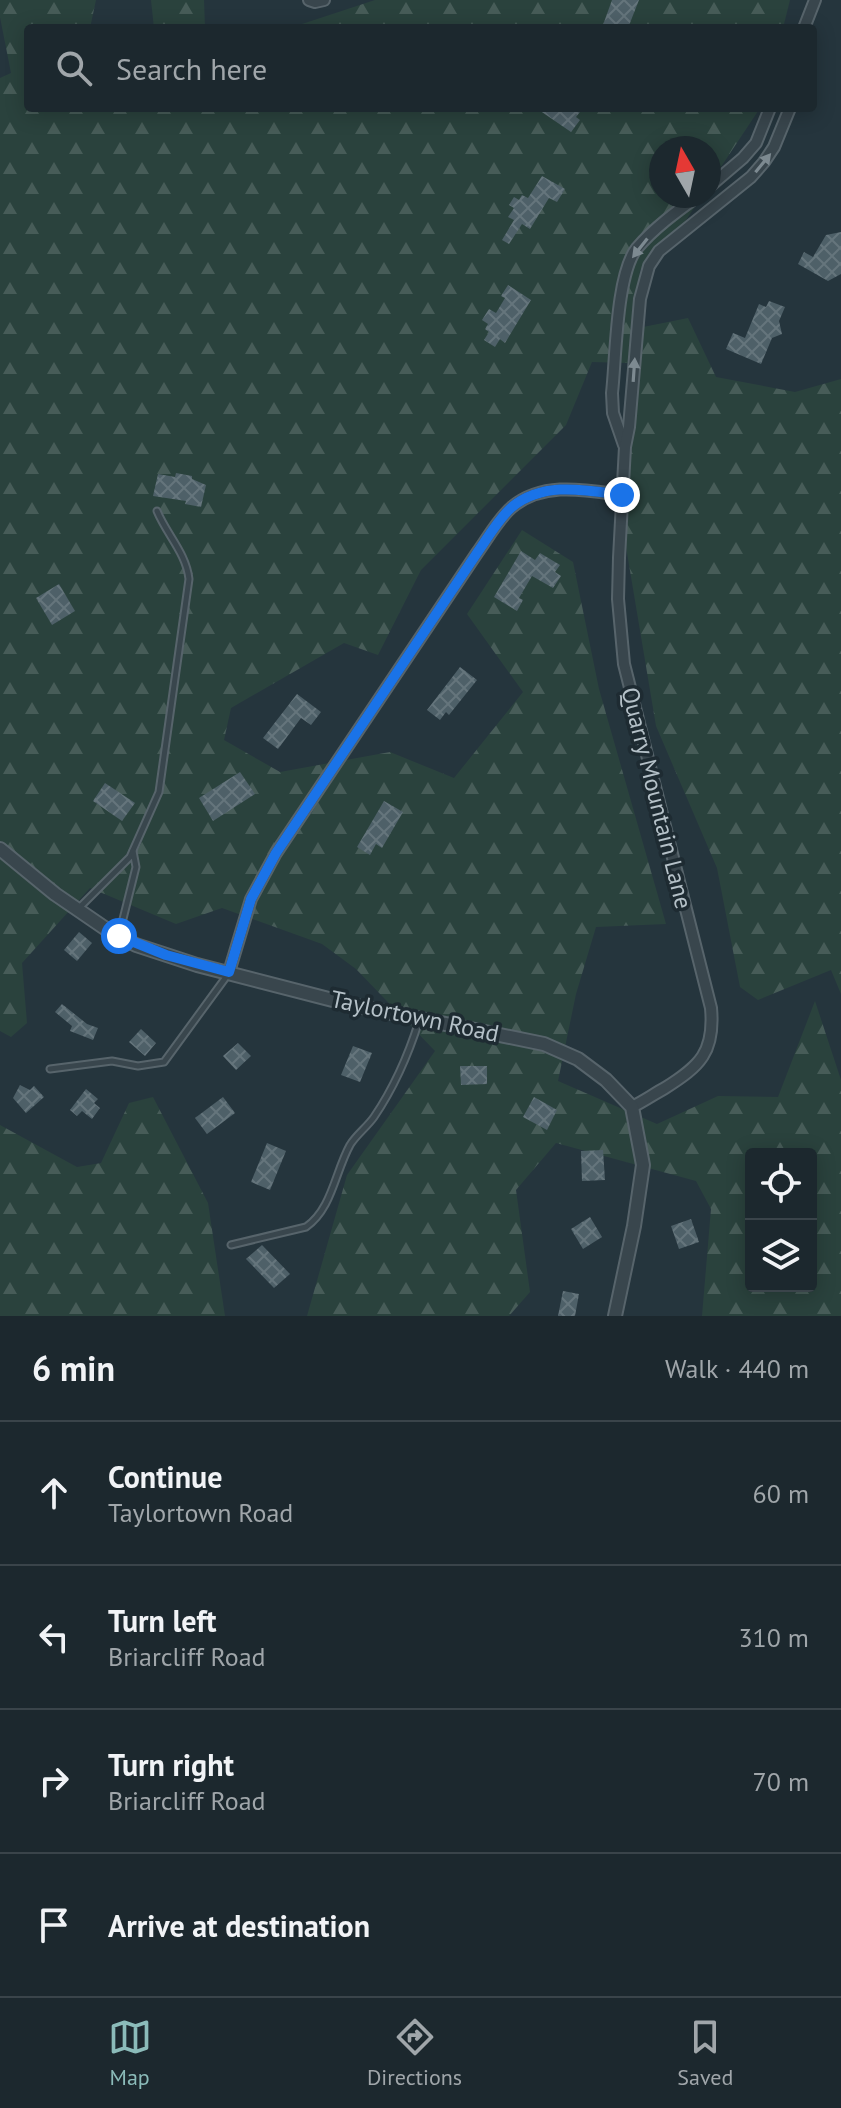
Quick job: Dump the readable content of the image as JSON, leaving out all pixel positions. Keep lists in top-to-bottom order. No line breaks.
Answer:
{"streets":{"street":["Quarry Mountain Lane","Taylortown Road"]},"crossings":[["Quarry Mountain Lane","Taylortown Road"]],"north":"top","page":{"search":"Search here","heading":["6 min","Walk · 440 m"],"list":[["Continue","Taylortown Road","60 m"],["Turn left","Briarcliff Road","310 m"],["Turn right","Briarcliff Road","70 m"],"Arrive at destination"],"nav":["Map","Directions","Saved"]}}
